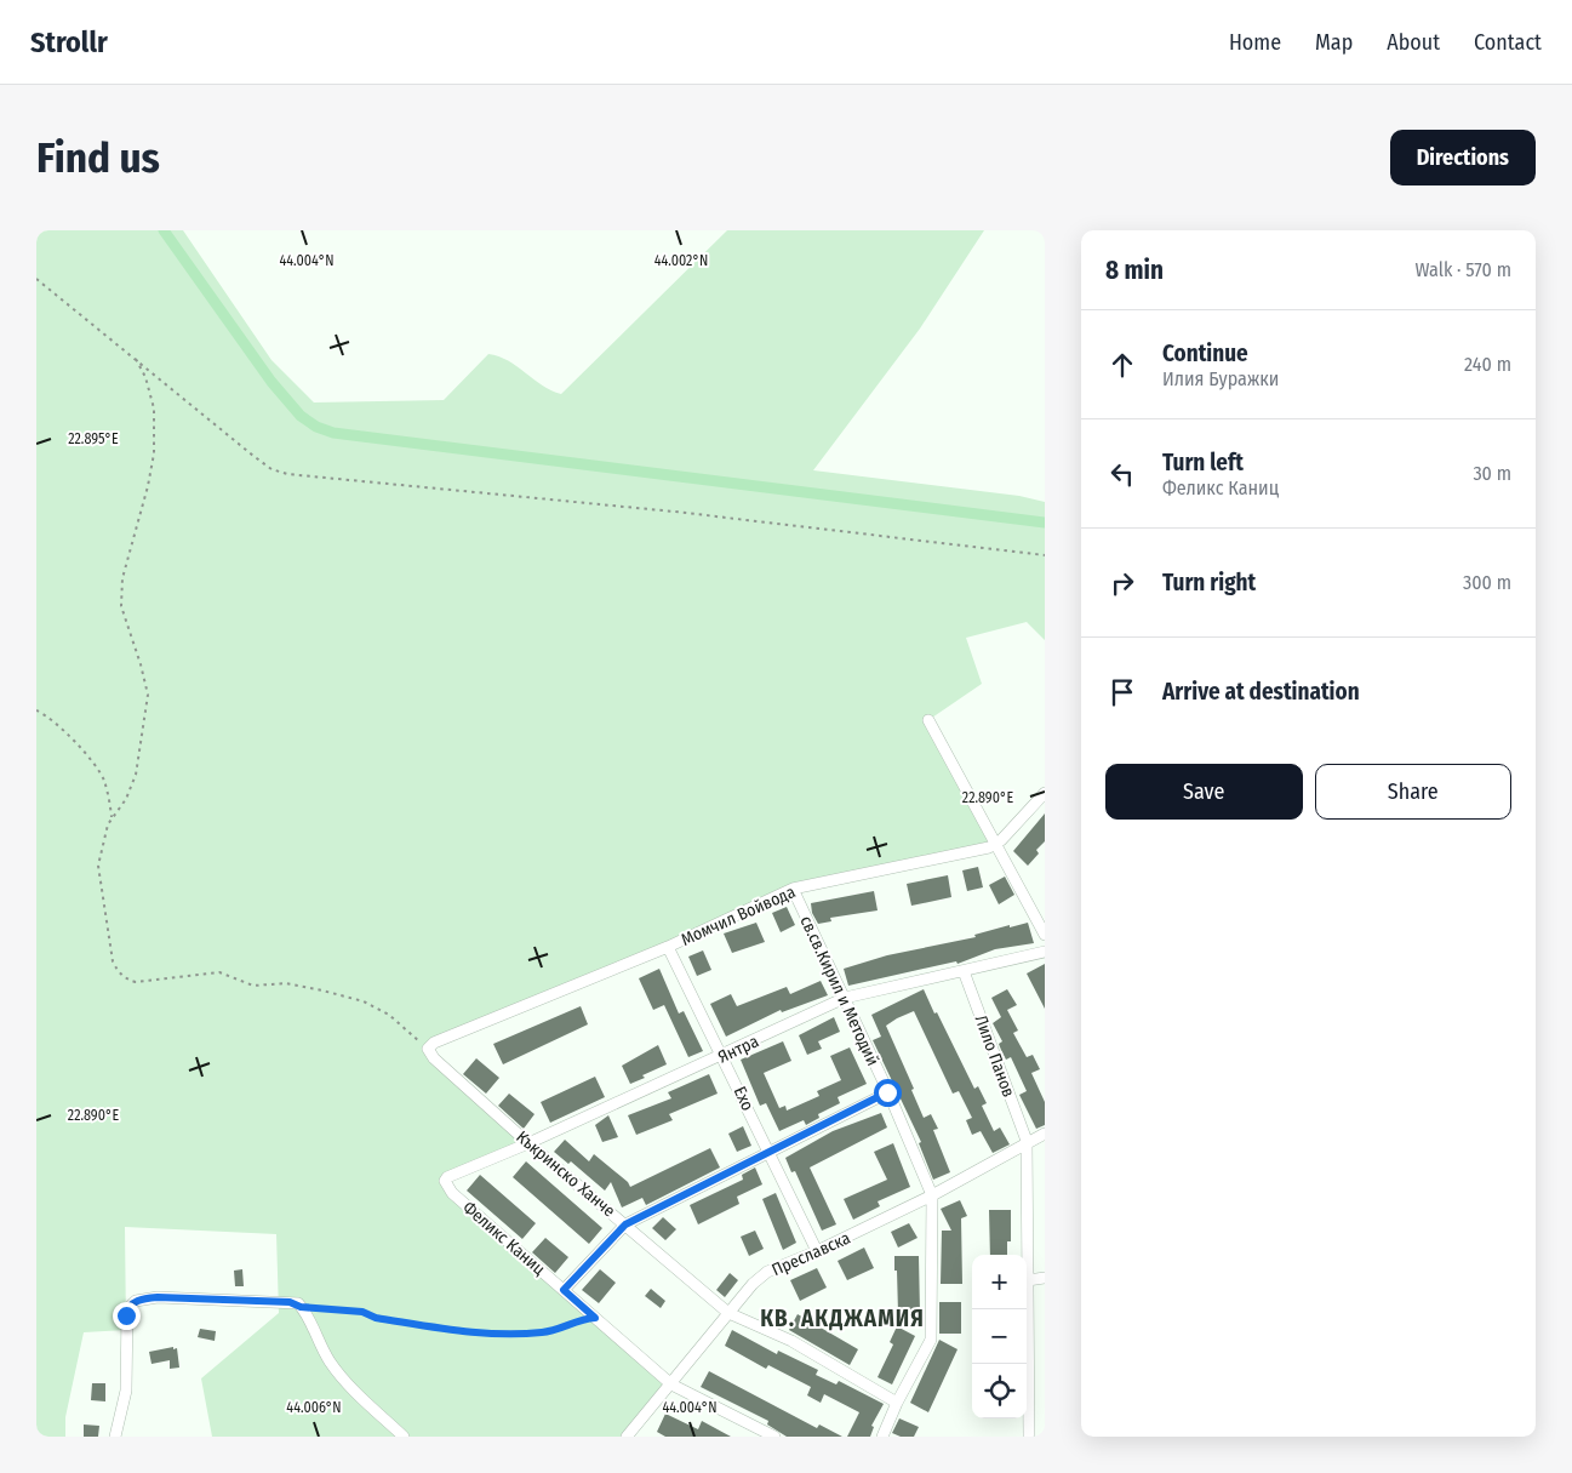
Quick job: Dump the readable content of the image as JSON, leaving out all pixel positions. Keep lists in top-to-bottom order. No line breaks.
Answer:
{"streets":{"street":["Момчил Войвода","св.св.Кирил и Методий","Янтра","Лило Панов","Ехо","Къкринско Ханче","Феликс Каниц","Преславска"]},"crossings":[["Момчил Войвода","св.св.Кирил и Методий"],["Момчил Войвода","Ехо"],["Момчил Войвода","Къкринско Ханче"],["св.св.Кирил и Методий","Янтра"],["св.св.Кирил и Методий","Къкринско Ханче"],["св.св.Кирил и Методий","Преславска"],["Янтра","Лило Панов"],["Янтра","Ехо"],["Янтра","Къкринско Ханче"],["Янтра","Феликс Каниц"],["Лило Панов","Преславска"],["Ехо","Преславска"],["Къкринско Ханче","Преславска"],["Феликс Каниц","Преславска"]],"districts":["КВ. АКДЖАМИЯ"],"page":{"header":"Strollr","nav":["Home","Map","About","Contact"],"buttons":["Directions",["Save","Share"]],"title":"Find us","heading":["8 min","Walk · 570 m"],"list":[["Continue","Илия Буражки","240 m"],["Turn left","Феликс Каниц","30 m"],["Turn right","300 m"],"Arrive at destination"],"map_buttons":["+","−"]},"coordinates":["44.004°N","44.002°N","22.895°E","22.890°E","44.006°N"]}
